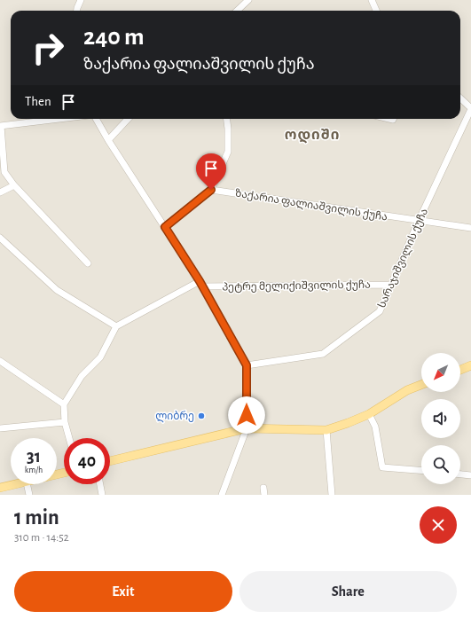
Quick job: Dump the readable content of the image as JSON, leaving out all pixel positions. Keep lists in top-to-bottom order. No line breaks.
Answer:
{"streets":{"street":["ზაქარია ფალიაშვილის ქუჩა","სარაჯიშვილის ქუჩა","პეტრე მელიქიშვილის ქუჩა"]},"crossings":[["ზაქარია ფალიაშვილის ქუჩა","სარაჯიშვილის ქუჩა"],["სარაჯიშვილის ქუჩა","პეტრე მელიქიშვილის ქუჩა"]],"districts":["ოდიში"],"places":["ლიბრე"],"north":"bottom left","page":{"turn":["240 m","ზაქარია ფალიაშვილის ქუჩა"],"then":"Then","speed":"31 km/h","limit":"40","heading":["1 min","310 m · 14:52"],"buttons":["Exit","Share"]}}
